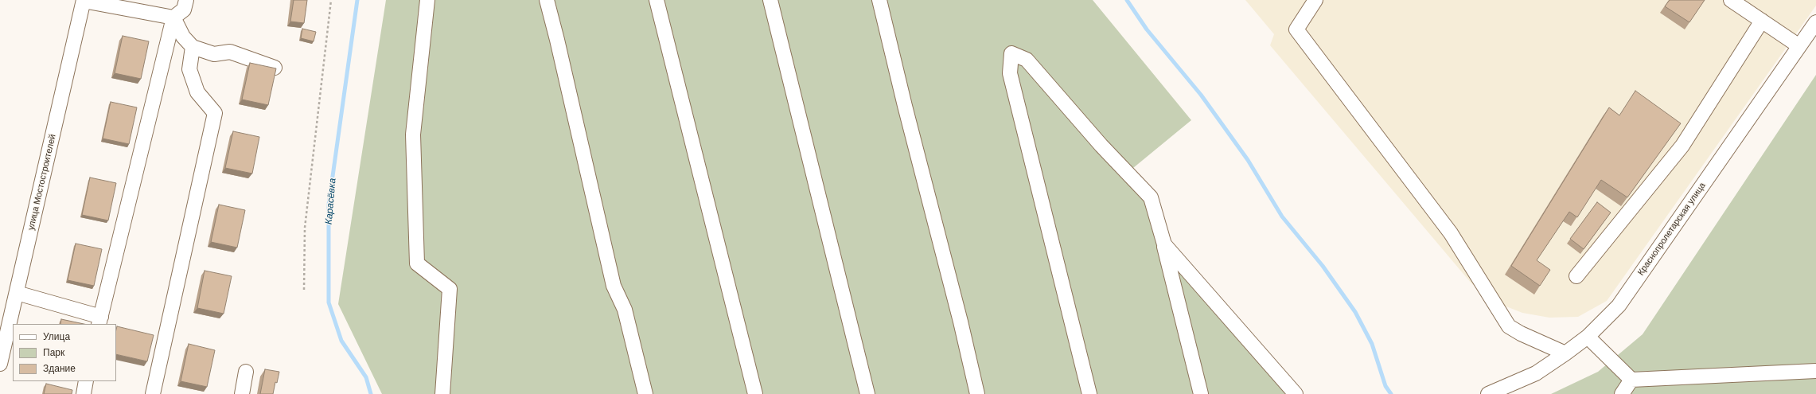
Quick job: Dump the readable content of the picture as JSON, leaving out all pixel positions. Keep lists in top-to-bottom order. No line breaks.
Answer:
{"streets":{"street":["улица Мостостроителей","Краснопролетарская улица"]},"water":["Карасёвка"],"legend":["Улица","Парк","Здание"]}
